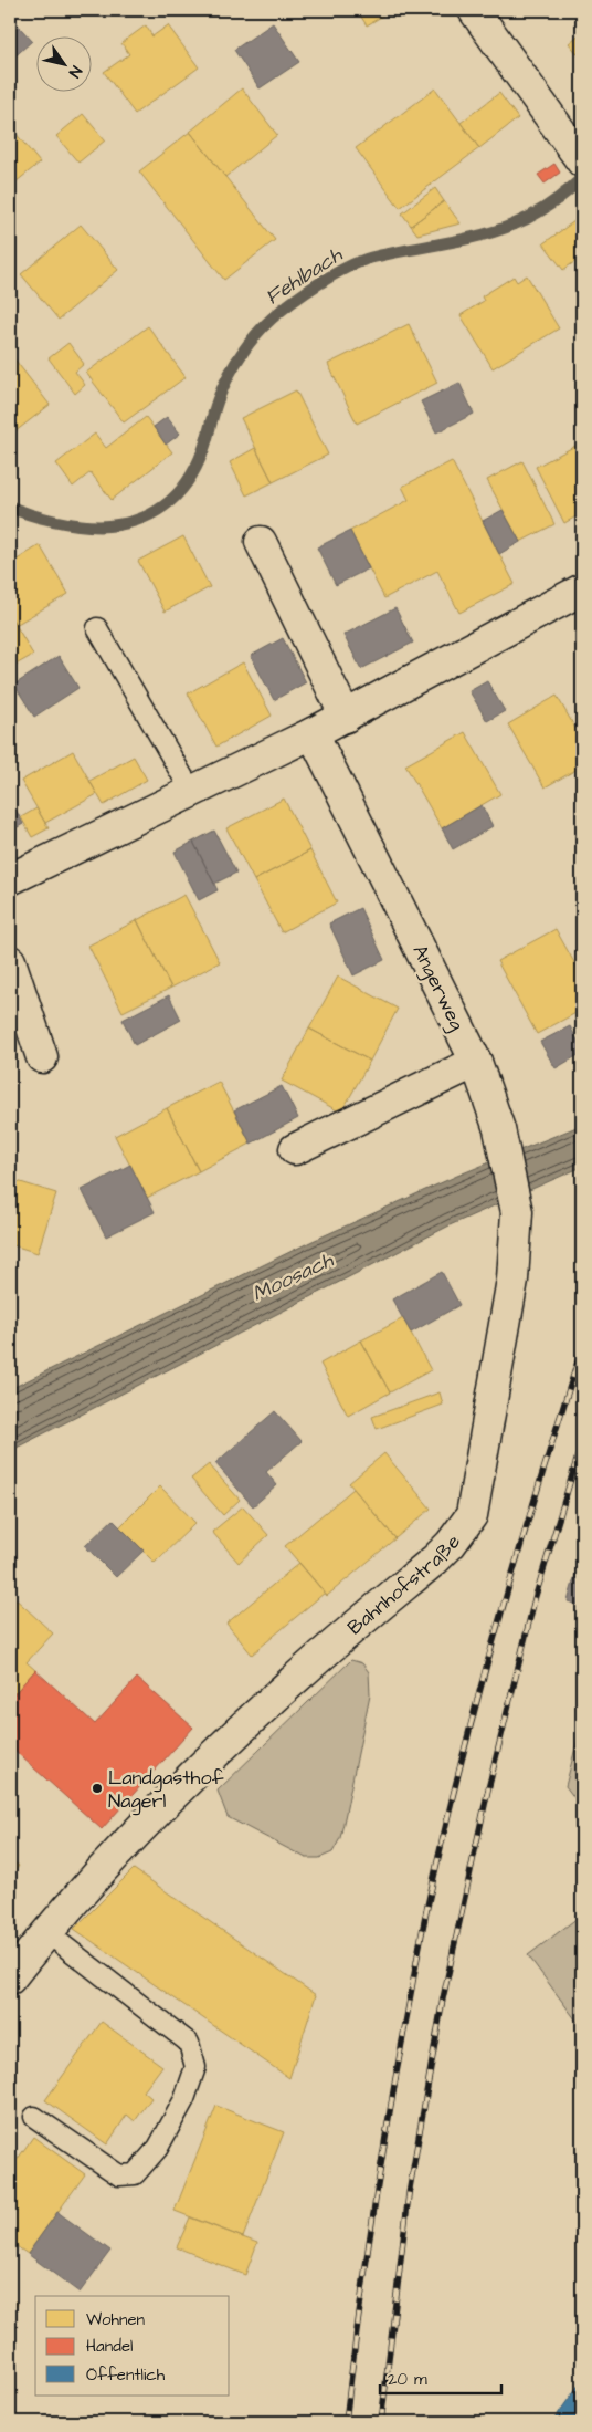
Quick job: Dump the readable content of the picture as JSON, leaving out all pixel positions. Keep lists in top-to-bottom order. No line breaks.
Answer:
{"streets":{"street":["Angerweg","Bahnhofstraße"]},"crossings":[["Angerweg","Bahnhofstraße"]],"water":["Fehlbach","Moosach"],"places":["Landgasthof Nagerl"],"legend":["Wohnen","Handel","Öffentlich"],"scale_bar":"20 m","north":"bottom right"}
